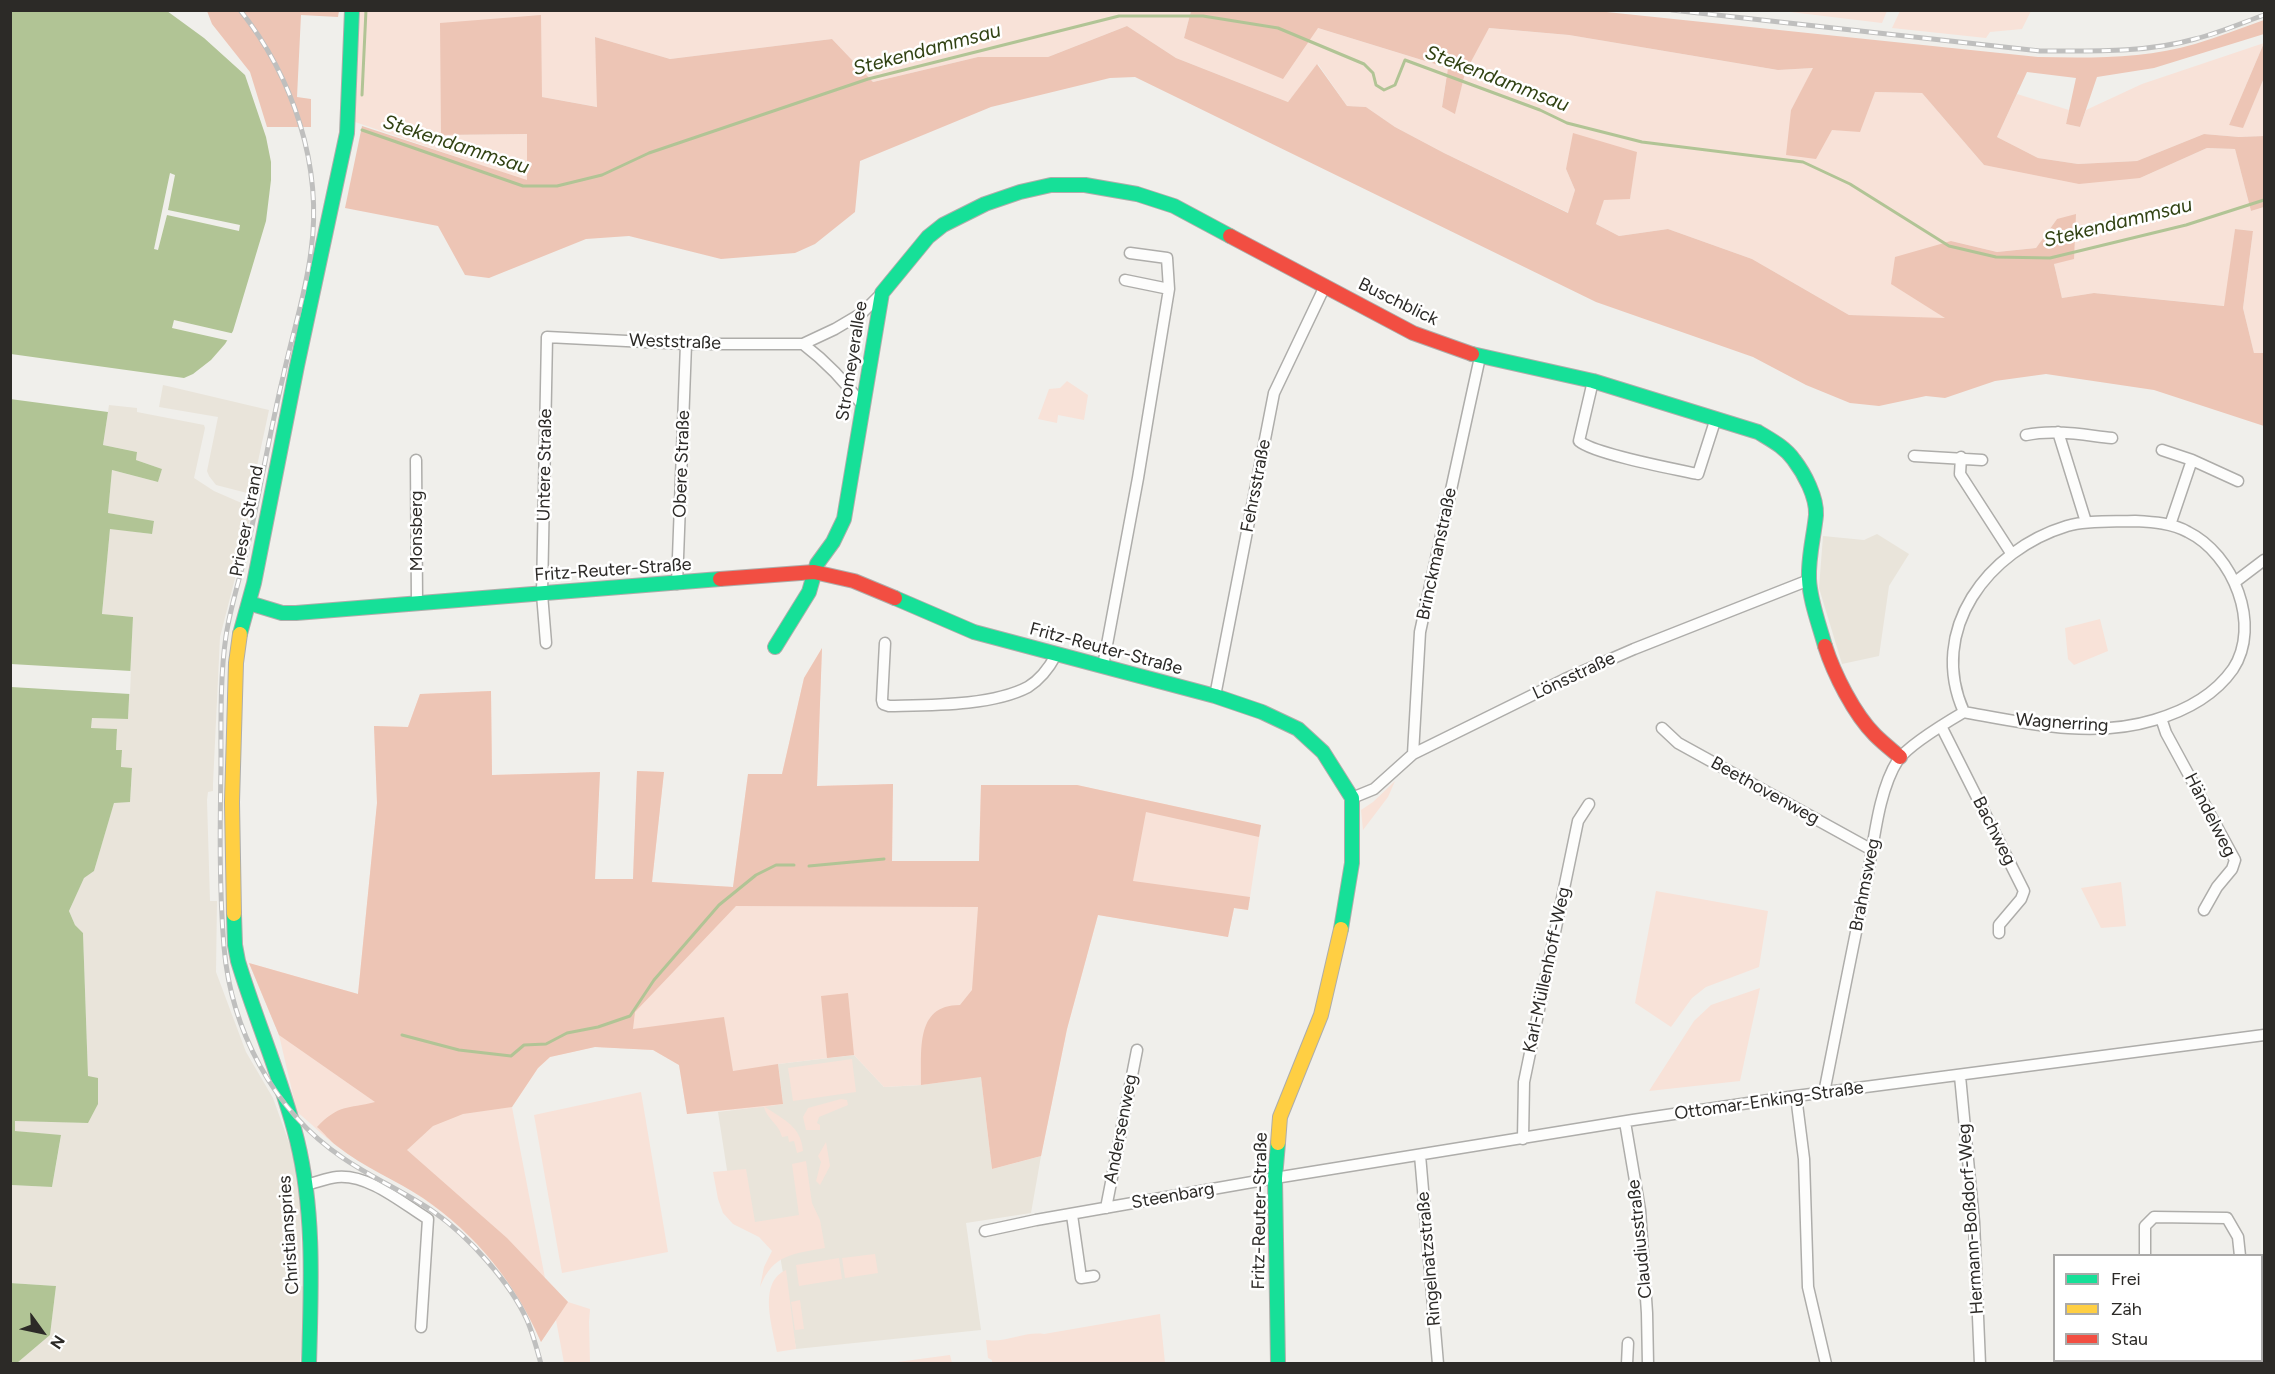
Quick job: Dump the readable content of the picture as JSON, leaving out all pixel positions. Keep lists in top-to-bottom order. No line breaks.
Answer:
{"streets":{"street":["Buschblick","Weststraße","Stromeyerallee","Obere Straße","Untere Straße","Fehrsstraße","Prieser Strand","Monsberg","Brinckmanstraße","Fritz-Reuter-Straße","Lönsstraße","Wagnerring","Beethovenweg","Händelweg","Bachweg","Brahmsweg","Karl-Müllenhoff-Weg","Ottomar-Enking-Straße","Andersenweg","Steenbarg","Hermann-Boßdorf-Weg","Christianspries","Claudiusstraße","Ringelnatzstraße"]},"crossings":[["Buschblick","Stromeyerallee"],["Buschblick","Fehrsstraße"],["Buschblick","Brinckmanstraße"],["Buschblick","Lönsstraße"],["Buschblick","Brahmsweg"],["Weststraße","Stromeyerallee"],["Weststraße","Obere Straße"],["Weststraße","Untere Straße"],["Stromeyerallee","Fritz-Reuter-Straße"],["Obere Straße","Fritz-Reuter-Straße"],["Untere Straße","Fritz-Reuter-Straße"],["Fehrsstraße","Fritz-Reuter-Straße"],["Prieser Strand","Fritz-Reuter-Straße"],["Prieser Strand","Christianspries"],["Monsberg","Fritz-Reuter-Straße"],["Brinckmanstraße","Lönsstraße"],["Fritz-Reuter-Straße","Lönsstraße"],["Fritz-Reuter-Straße","Ottomar-Enking-Straße"],["Fritz-Reuter-Straße","Steenbarg"],["Wagnerring","Händelweg"],["Wagnerring","Brahmsweg"],["Beethovenweg","Brahmsweg"],["Bachweg","Brahmsweg"],["Brahmsweg","Ottomar-Enking-Straße"],["Karl-Müllenhoff-Weg","Ottomar-Enking-Straße"],["Ottomar-Enking-Straße","Steenbarg"],["Ottomar-Enking-Straße","Hermann-Boßdorf-Weg"],["Ottomar-Enking-Straße","Claudiusstraße"],["Ottomar-Enking-Straße","Ringelnatzstraße"],["Andersenweg","Steenbarg"]],"water":["Stekendammsau"],"legend":["Frei","Zäh","Stau"],"north":"bottom right"}
